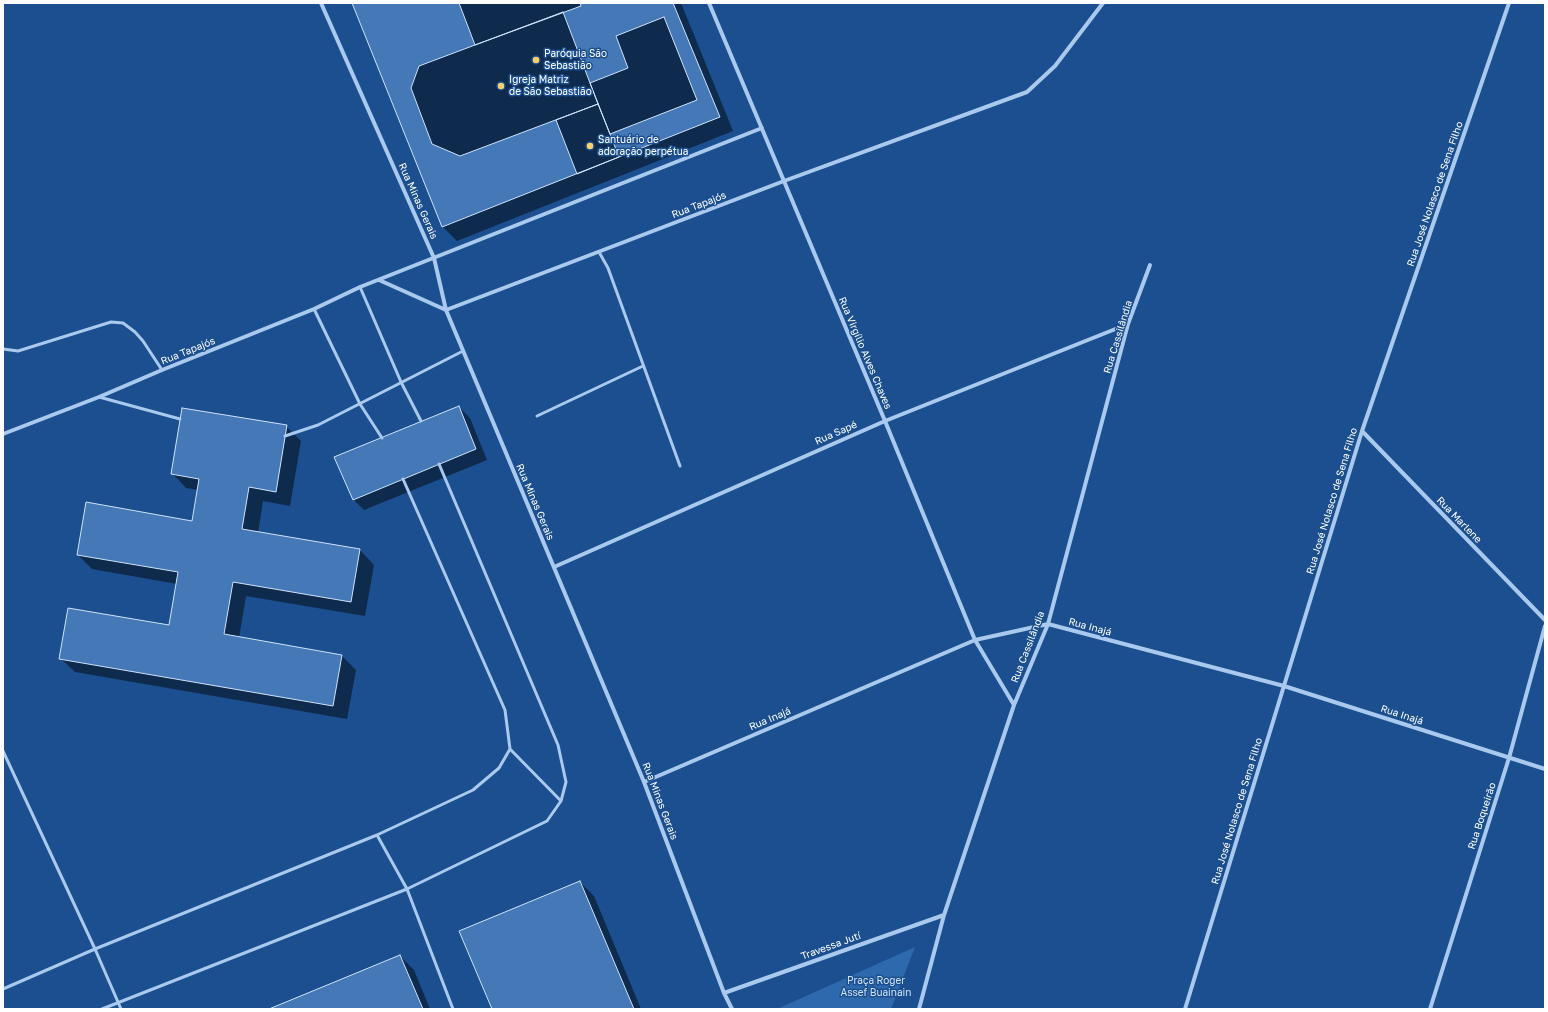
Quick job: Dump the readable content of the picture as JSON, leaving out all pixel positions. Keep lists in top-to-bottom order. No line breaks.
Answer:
{"streets":{"street":["Rua José Nolasco de Sena Filho","Rua Minas Gerais","Rua Tapajós","Rua Cassilândia","Rua Virgílio Alves Chaves","Rua Sapé","Rua Marlene","Rua Inajá","Rua Boqueirão","Travessa Jutí"]},"crossings":[["Rua José Nolasco de Sena Filho","Rua Marlene"],["Rua José Nolasco de Sena Filho","Rua Inajá"],["Rua Minas Gerais","Rua Tapajós"],["Rua Minas Gerais","Rua Sapé"],["Rua Minas Gerais","Rua Inajá"],["Rua Minas Gerais","Travessa Jutí"],["Rua Tapajós","Rua Virgílio Alves Chaves"],["Rua Cassilândia","Rua Virgílio Alves Chaves"],["Rua Cassilândia","Rua Sapé"],["Rua Cassilândia","Rua Inajá"],["Rua Cassilândia","Travessa Jutí"],["Rua Virgílio Alves Chaves","Rua Sapé"],["Rua Virgílio Alves Chaves","Rua Inajá"],["Rua Inajá","Rua Boqueirão"]],"parks":["Praça Roger Assef Buainain"],"places":["Paróquia São Sebastião","Igreja Matriz de São Sebastião","Santuário de adoração perpétua"]}
